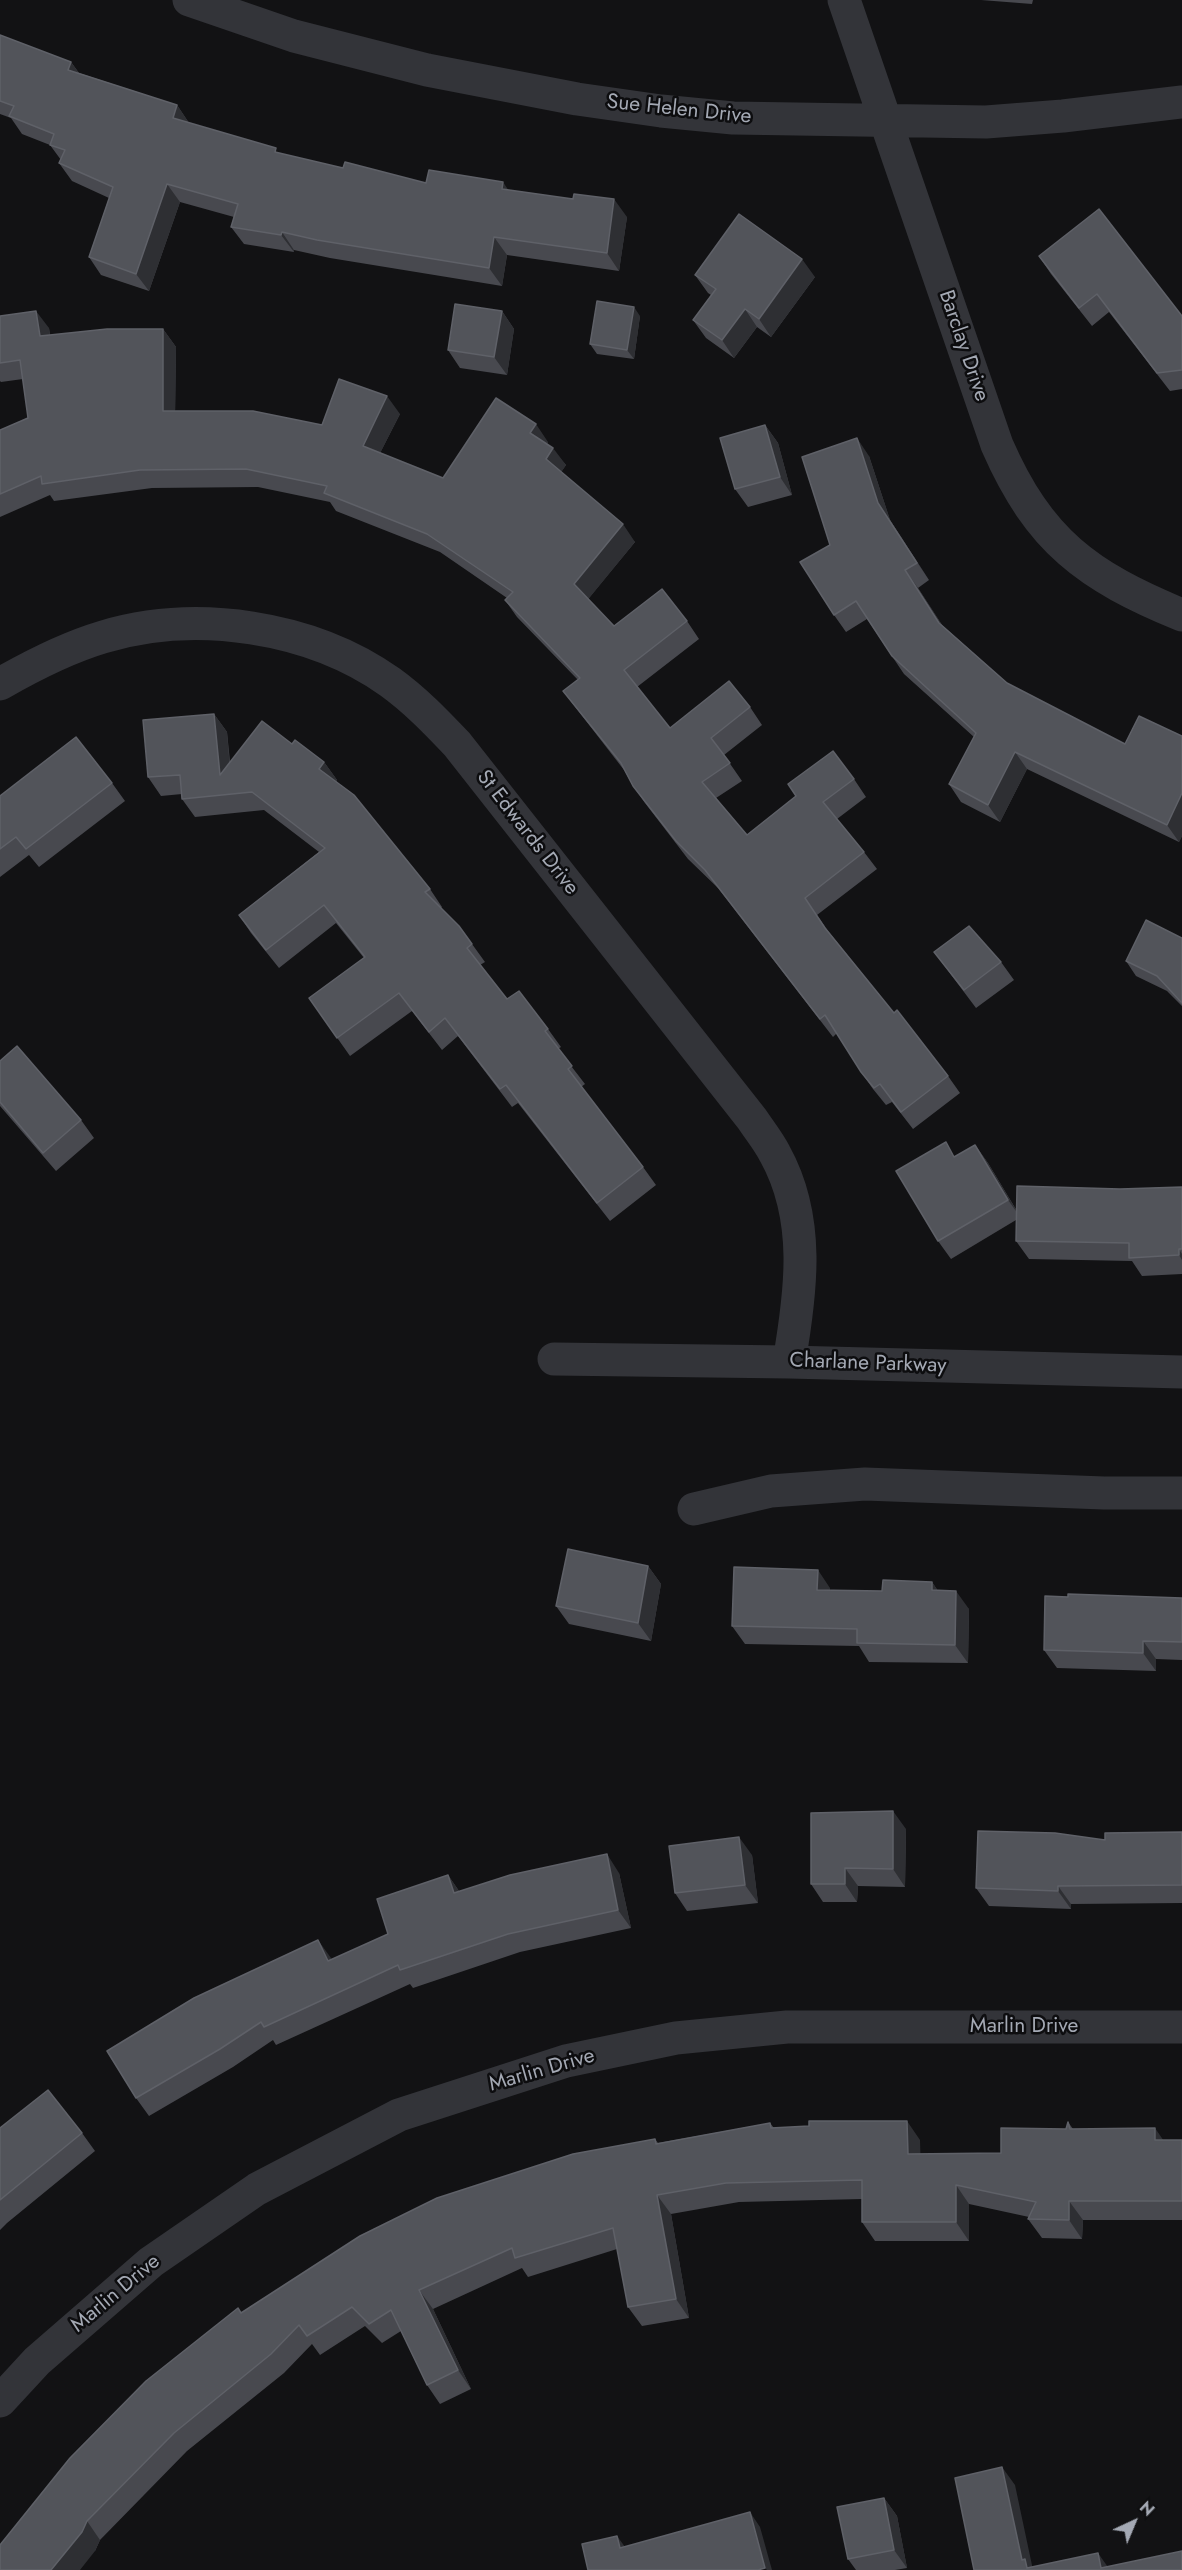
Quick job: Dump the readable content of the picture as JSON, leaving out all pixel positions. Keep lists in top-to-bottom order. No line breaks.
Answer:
{"streets":{"street":["Sue Helen Drive","Barclay Drive","St Edwards Drive","Charlane Parkway","Marlin Drive"]},"crossings":[["Sue Helen Drive","Barclay Drive"],["St Edwards Drive","Charlane Parkway"]],"north":"top right"}
